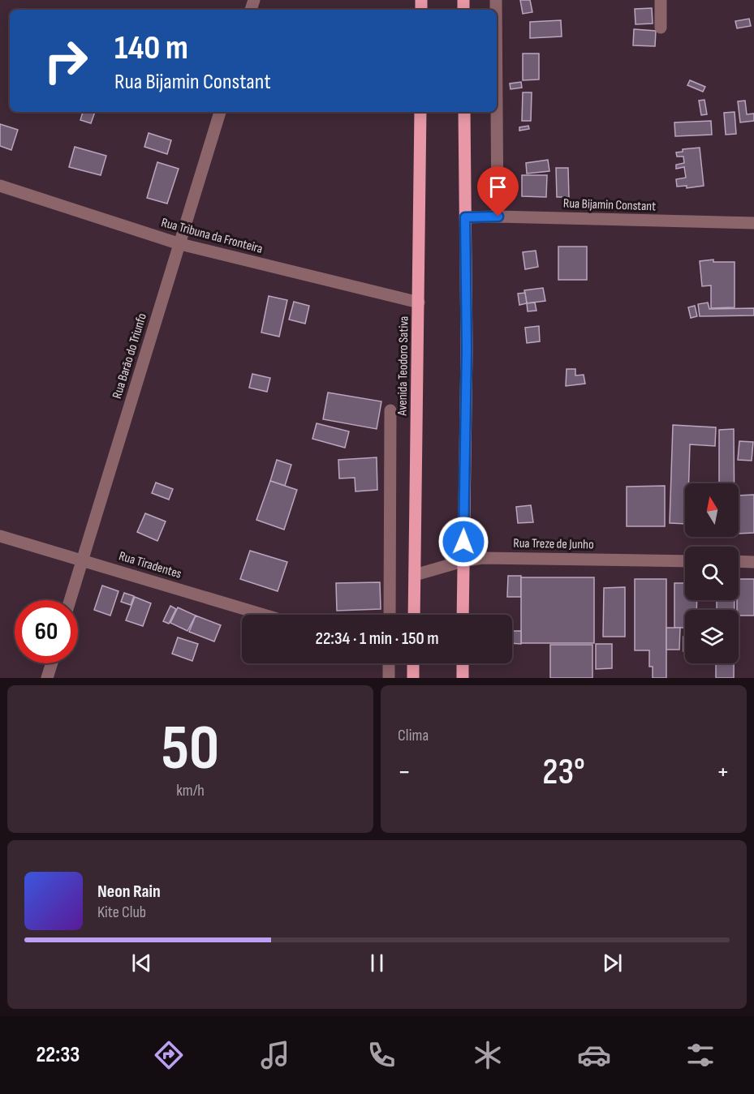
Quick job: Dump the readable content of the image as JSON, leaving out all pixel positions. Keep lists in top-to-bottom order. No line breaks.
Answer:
{"streets":{"main road":["Avenida Teodoro Sativa"],"street":["Rua Bijamin Constant","Rua Tribuna da Fronteira","Rua Barão do Triunfo","Rua Treze de Junho","Rua Tiradentes"]},"crossings":[["Rua Tribuna da Fronteira","Rua Barão do Triunfo"],["Rua Tribuna da Fronteira","Avenida Teodoro Sativa"],["Rua Barão do Triunfo","Rua Tiradentes"],["Avenida Teodoro Sativa","Rua Treze de Junho"]],"north":"top","page":{"turn":["140 m","Rua Bijamin Constant"],"limit":"60","trip":"22:34 · 1 min · 150 m","tile":[["50","km/h"],"Clima"],"heat":["−","23°","+"],"song":["Neon Rain","Kite Club"],"tabs":"22:33"}}
